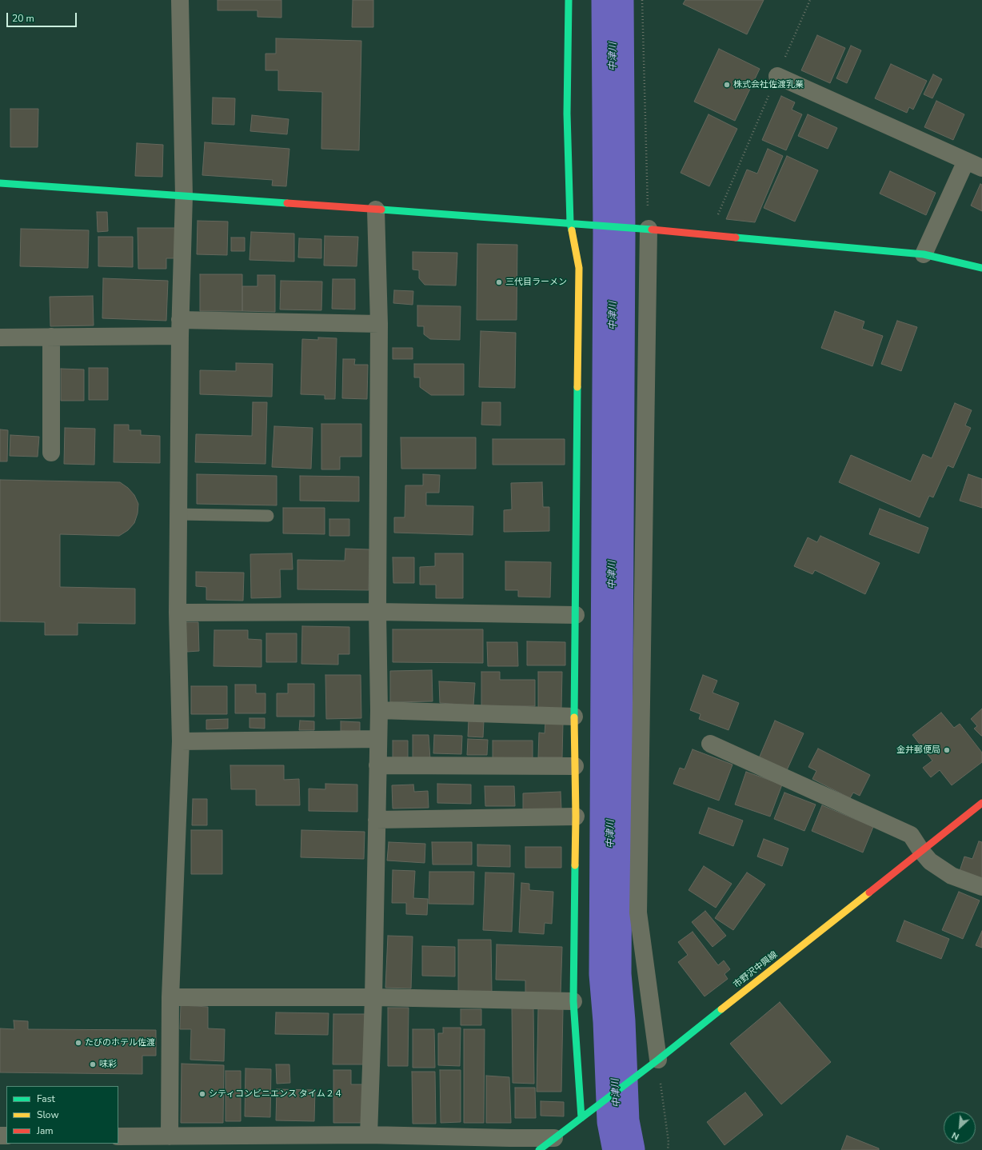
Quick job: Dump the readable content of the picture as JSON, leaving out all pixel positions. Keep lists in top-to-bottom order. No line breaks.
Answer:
{"streets":{"street":["市野沢中興線"]},"water":["中津川"],"places":["株式会社佐渡乳業","三代目ラーメン","金井郵便局","たびのホテル佐渡","味彩","シティコンビニエンス タイム２４"],"legend":["Fast","Slow","Jam"],"scale_bar":"20 m","north":"bottom left"}
